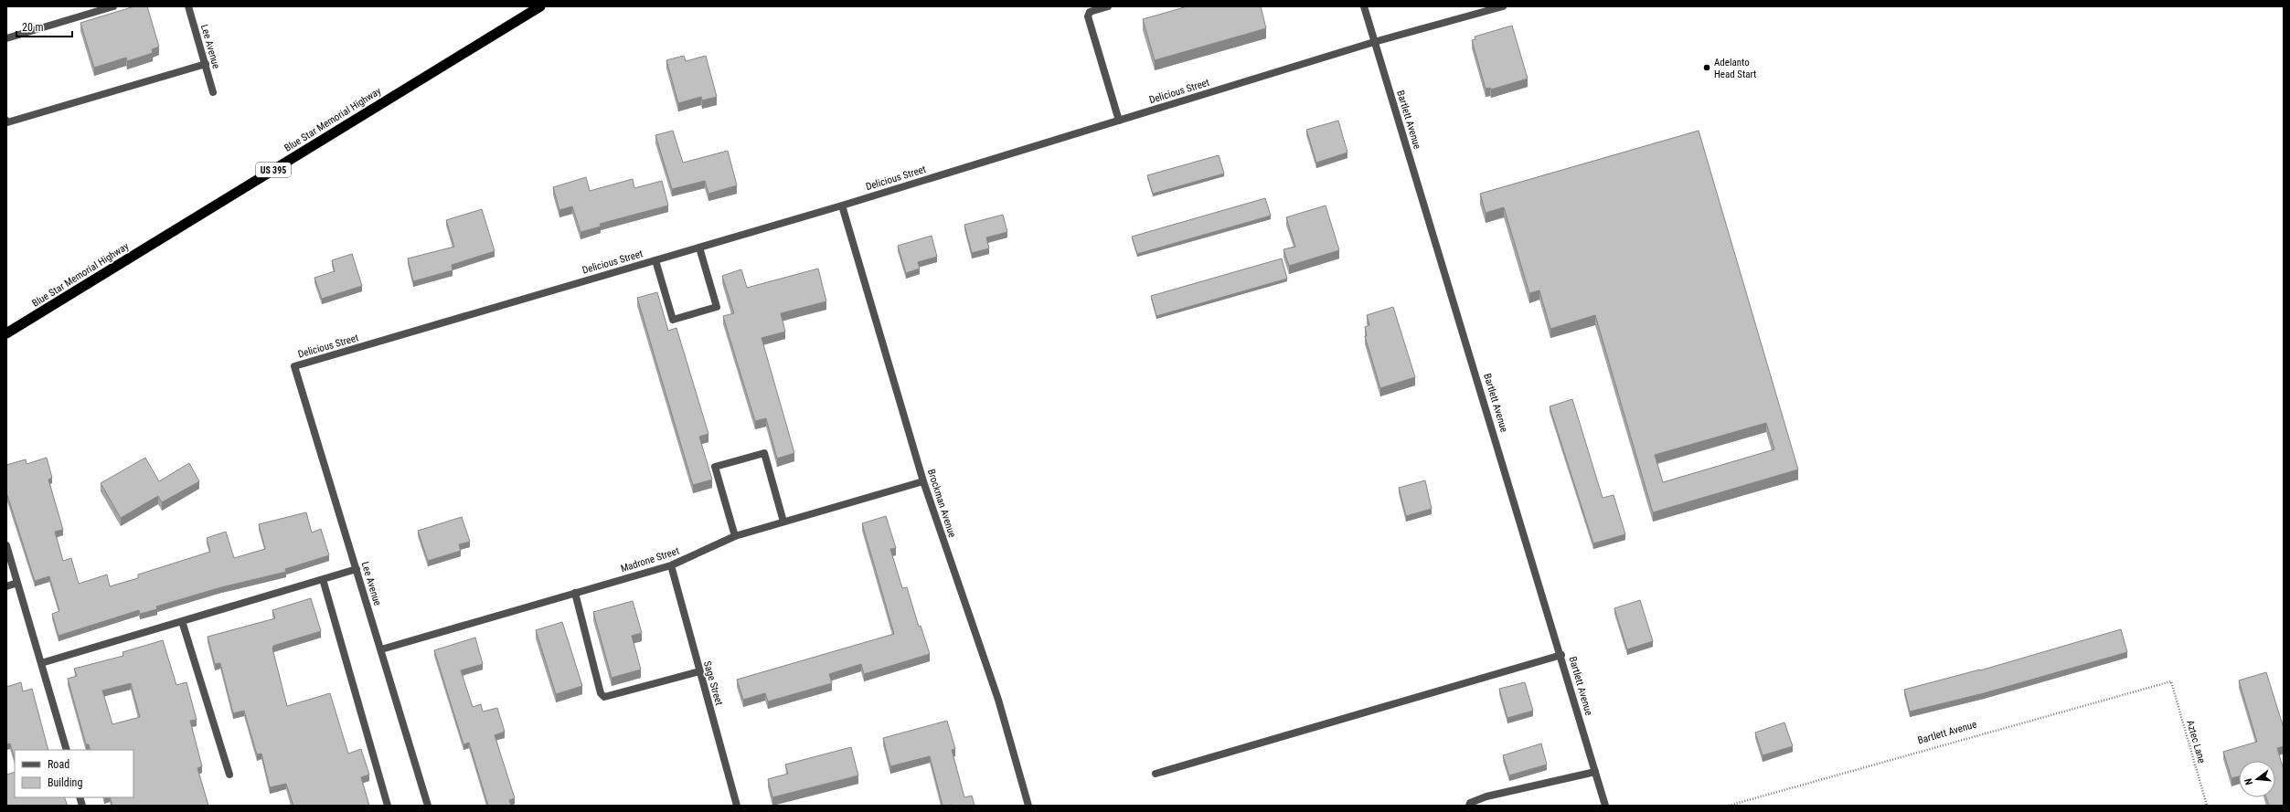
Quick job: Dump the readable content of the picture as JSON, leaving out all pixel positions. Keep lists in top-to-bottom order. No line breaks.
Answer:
{"streets":{"highway":["Blue Star Memorial Highway","US 395"],"street":["Lee Avenue","Delicious Street","Bartlett Avenue","Brockman Avenue","Madrone Street","Sage Street"],"path":["Aztec Lane"]},"crossings":[["Lee Avenue","Delicious Street"],["Lee Avenue","Madrone Street"],["Delicious Street","Bartlett Avenue"],["Delicious Street","Brockman Avenue"],["Bartlett Avenue","Aztec Lane"],["Brockman Avenue","Madrone Street"],["Madrone Street","Sage Street"]],"places":["Adelanto Head Start"],"legend":["Road","Building"],"scale_bar":"20 m","north":"left"}
